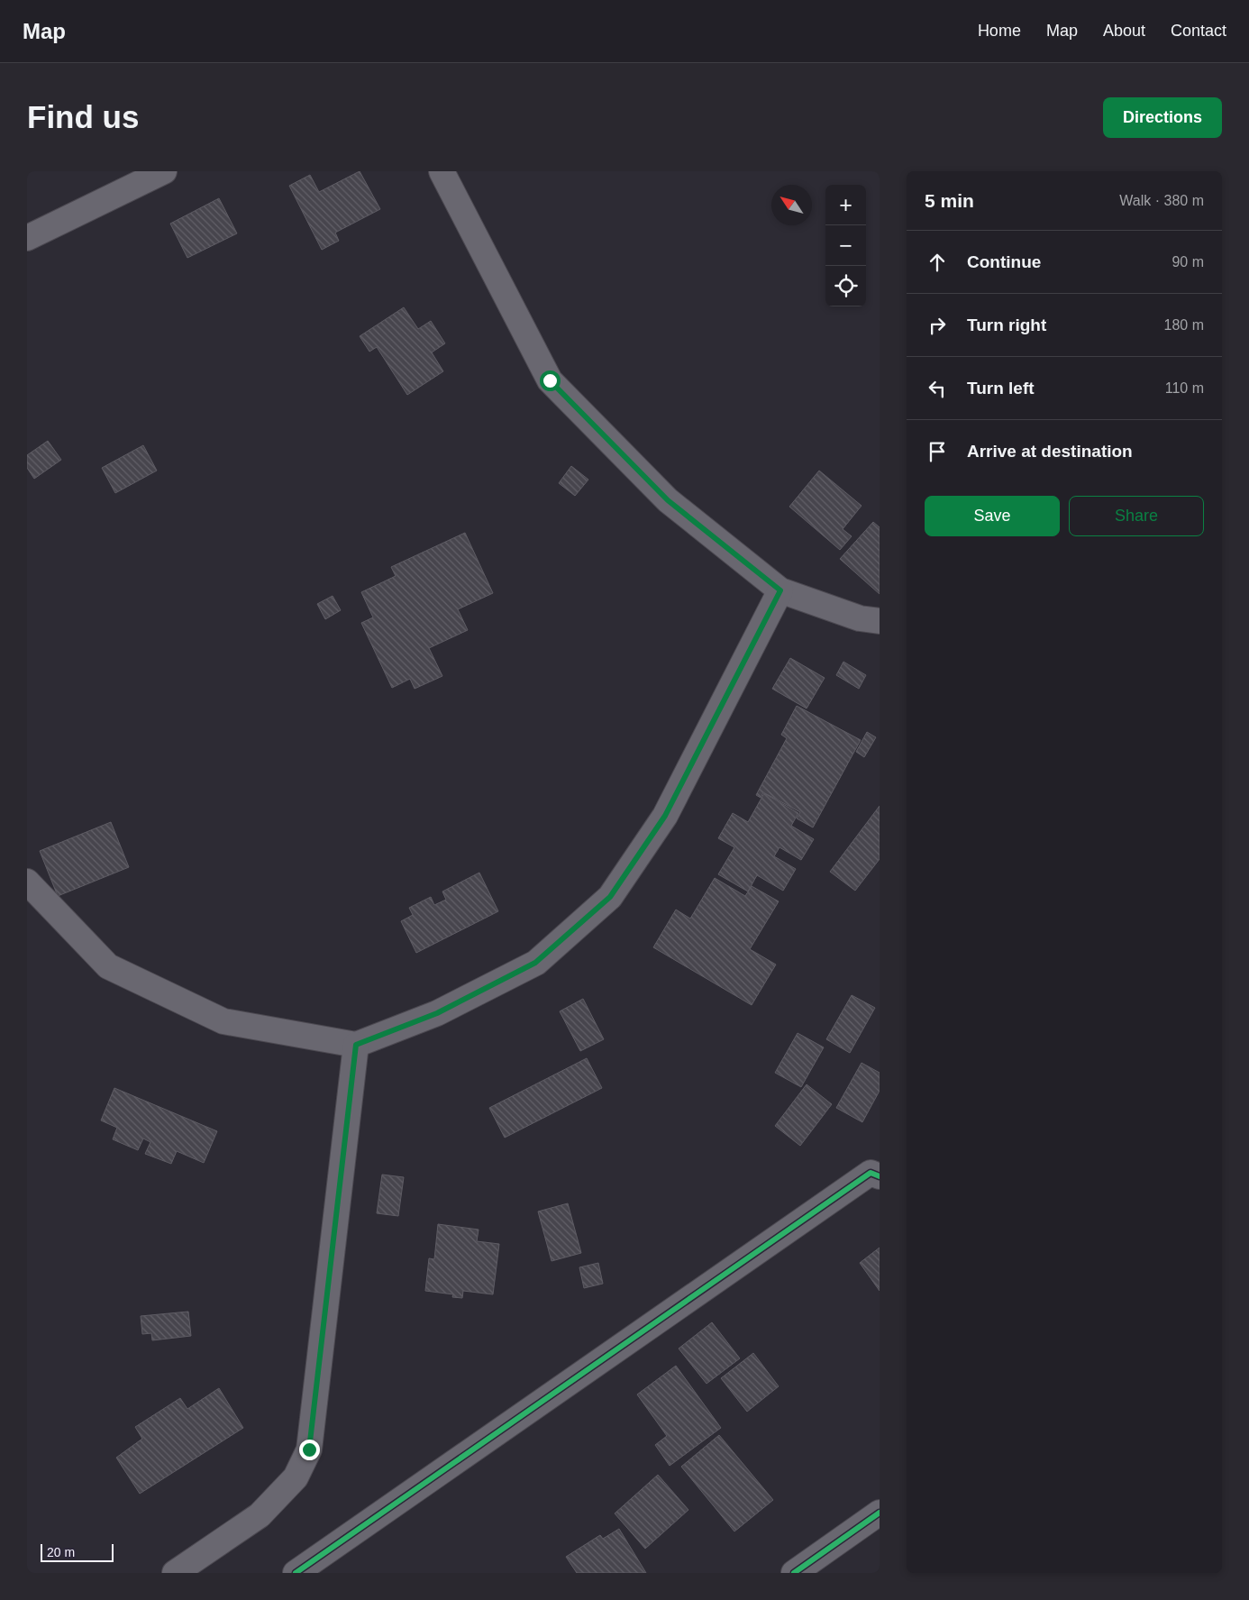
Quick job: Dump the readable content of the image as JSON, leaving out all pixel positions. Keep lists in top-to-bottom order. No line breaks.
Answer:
{"scale_bar":"20 m","north":"top left","page":{"header":"Map","nav":["Home","Map","About","Contact"],"buttons":["Directions",["Save","Share"]],"title":"Find us","heading":["5 min","Walk · 380 m"],"map_buttons":["+","−"],"list":[["Continue","90 m"],["Turn right","180 m"],["Turn left","110 m"],"Arrive at destination"],"scale":"20 m"}}
